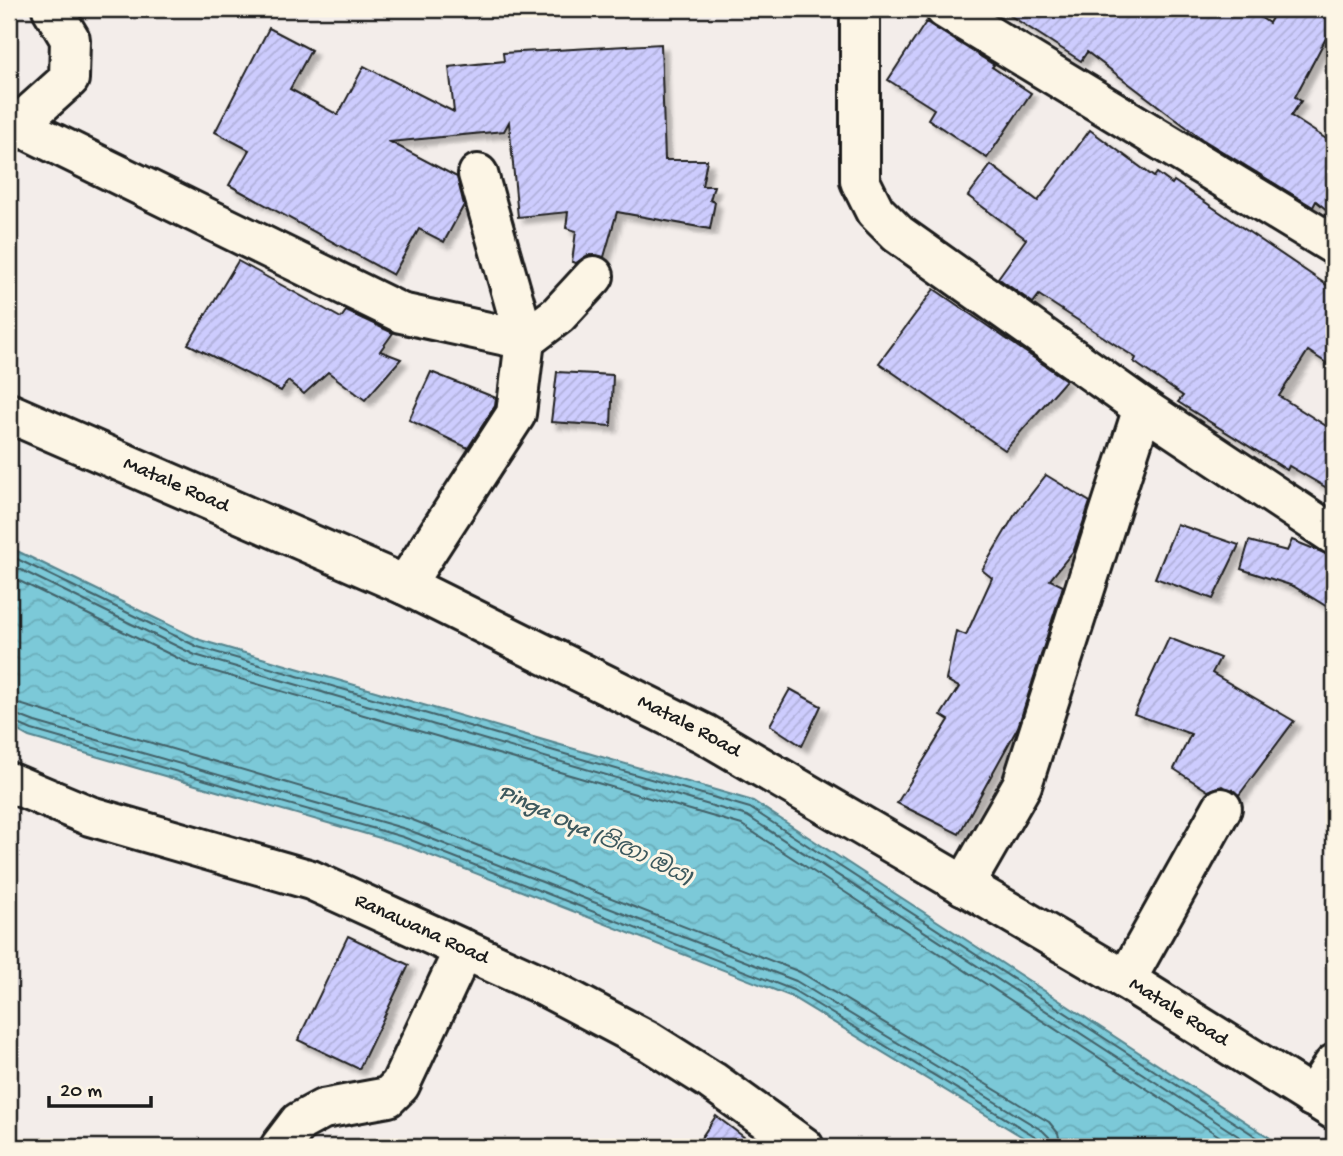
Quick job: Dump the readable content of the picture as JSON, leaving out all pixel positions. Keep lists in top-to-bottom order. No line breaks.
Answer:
{"streets":{"main road":["Matale Road","Ranawana Road"]},"water":["Pinga Oya (පිඟා ඔය)"],"scale_bar":"20 m"}
